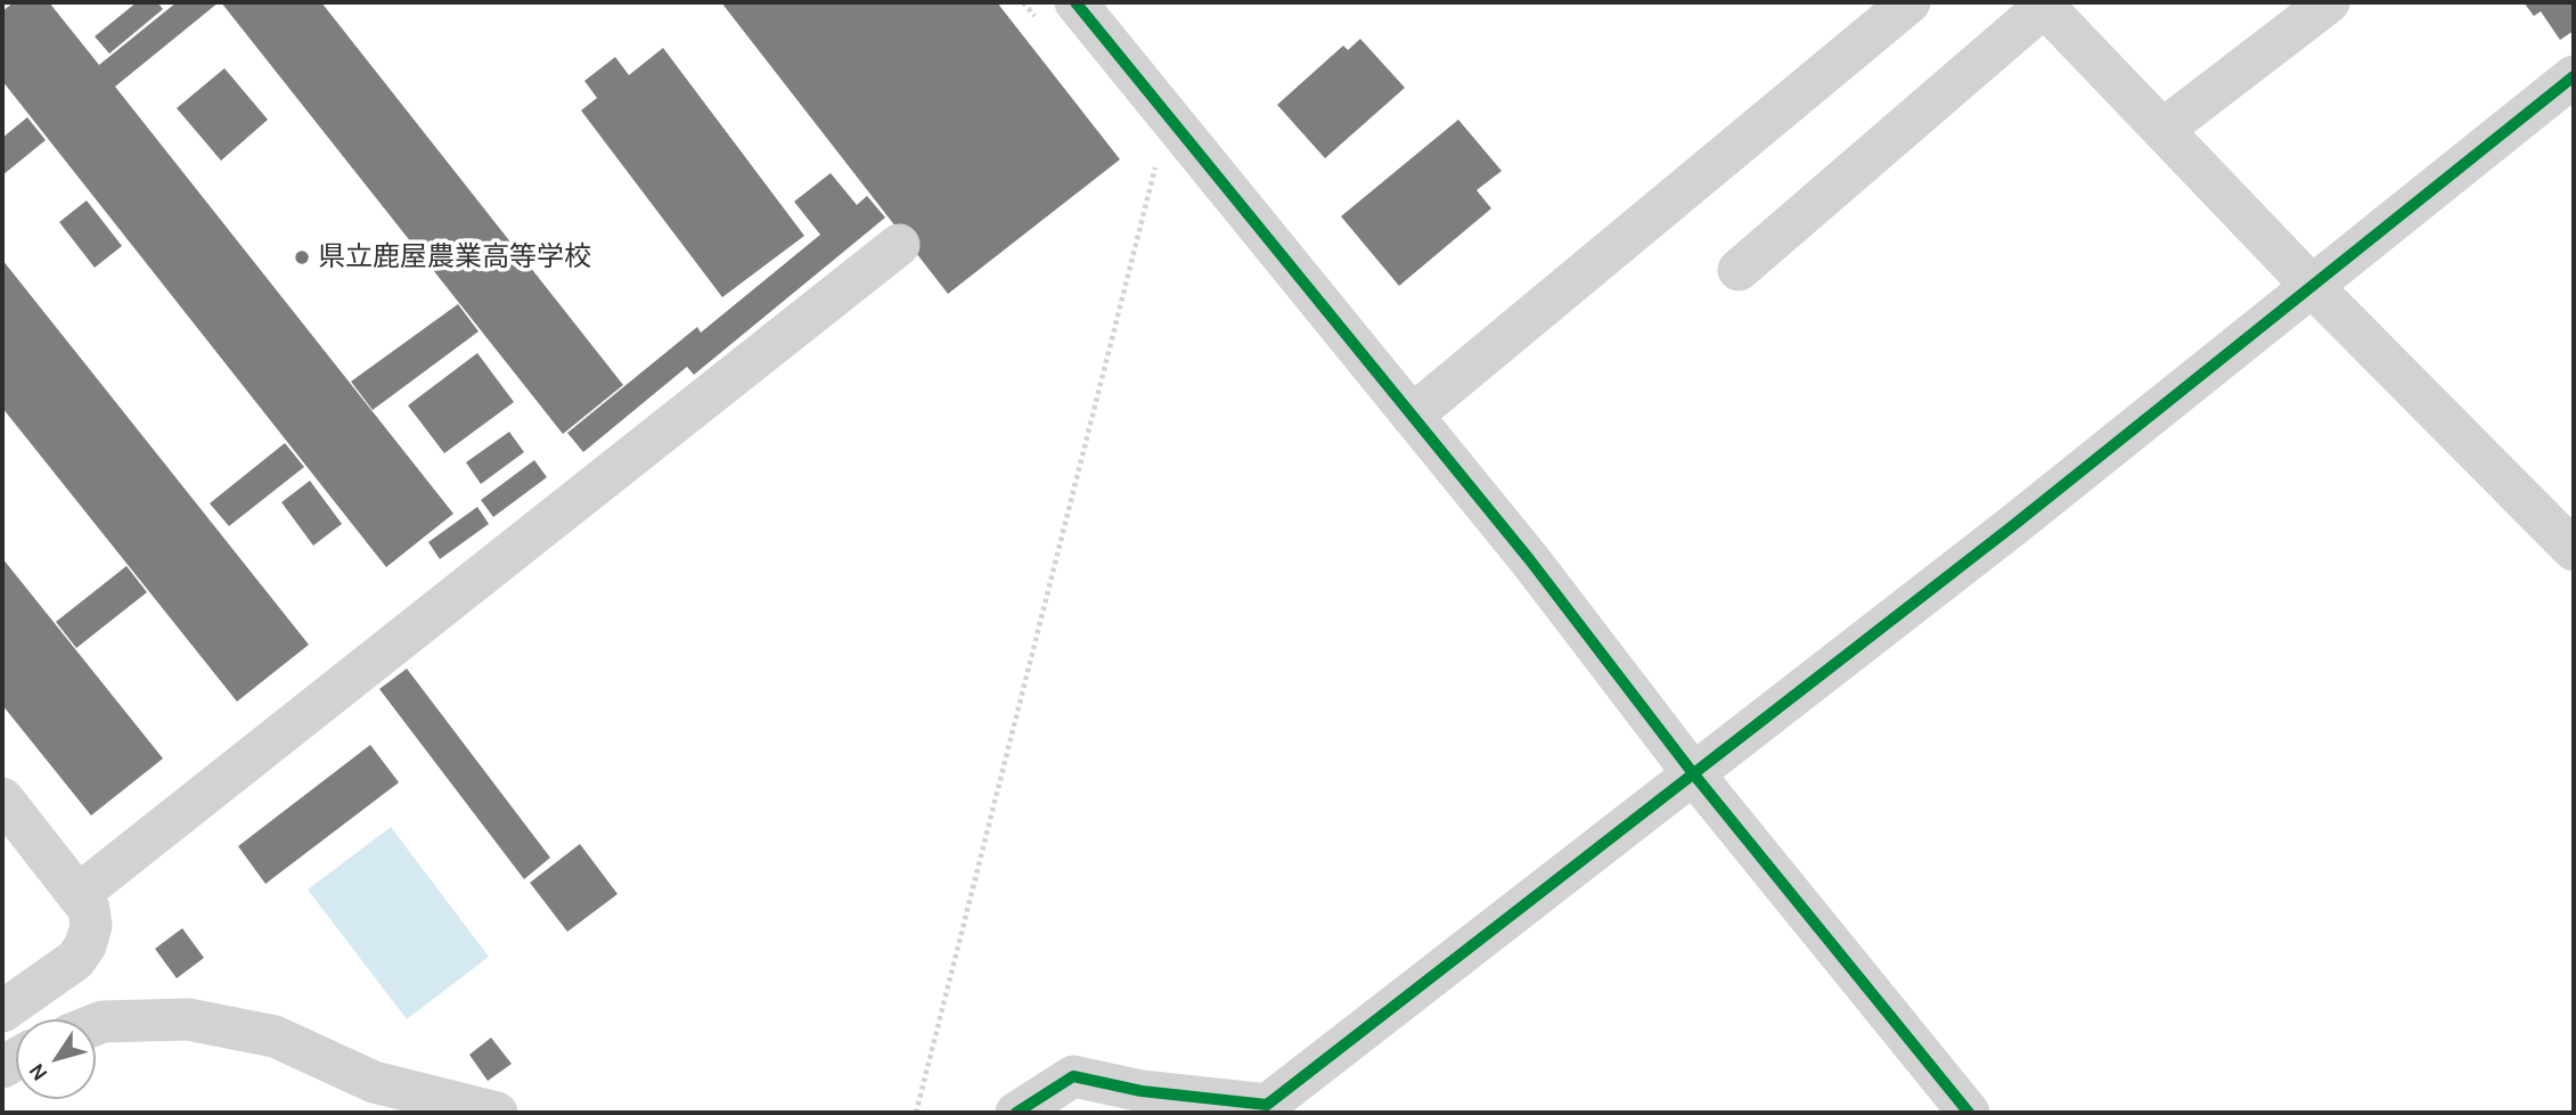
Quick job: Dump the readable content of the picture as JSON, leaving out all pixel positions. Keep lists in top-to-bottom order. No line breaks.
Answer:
{"places":["県立鹿屋農業高等学校"],"north":"bottom left"}
